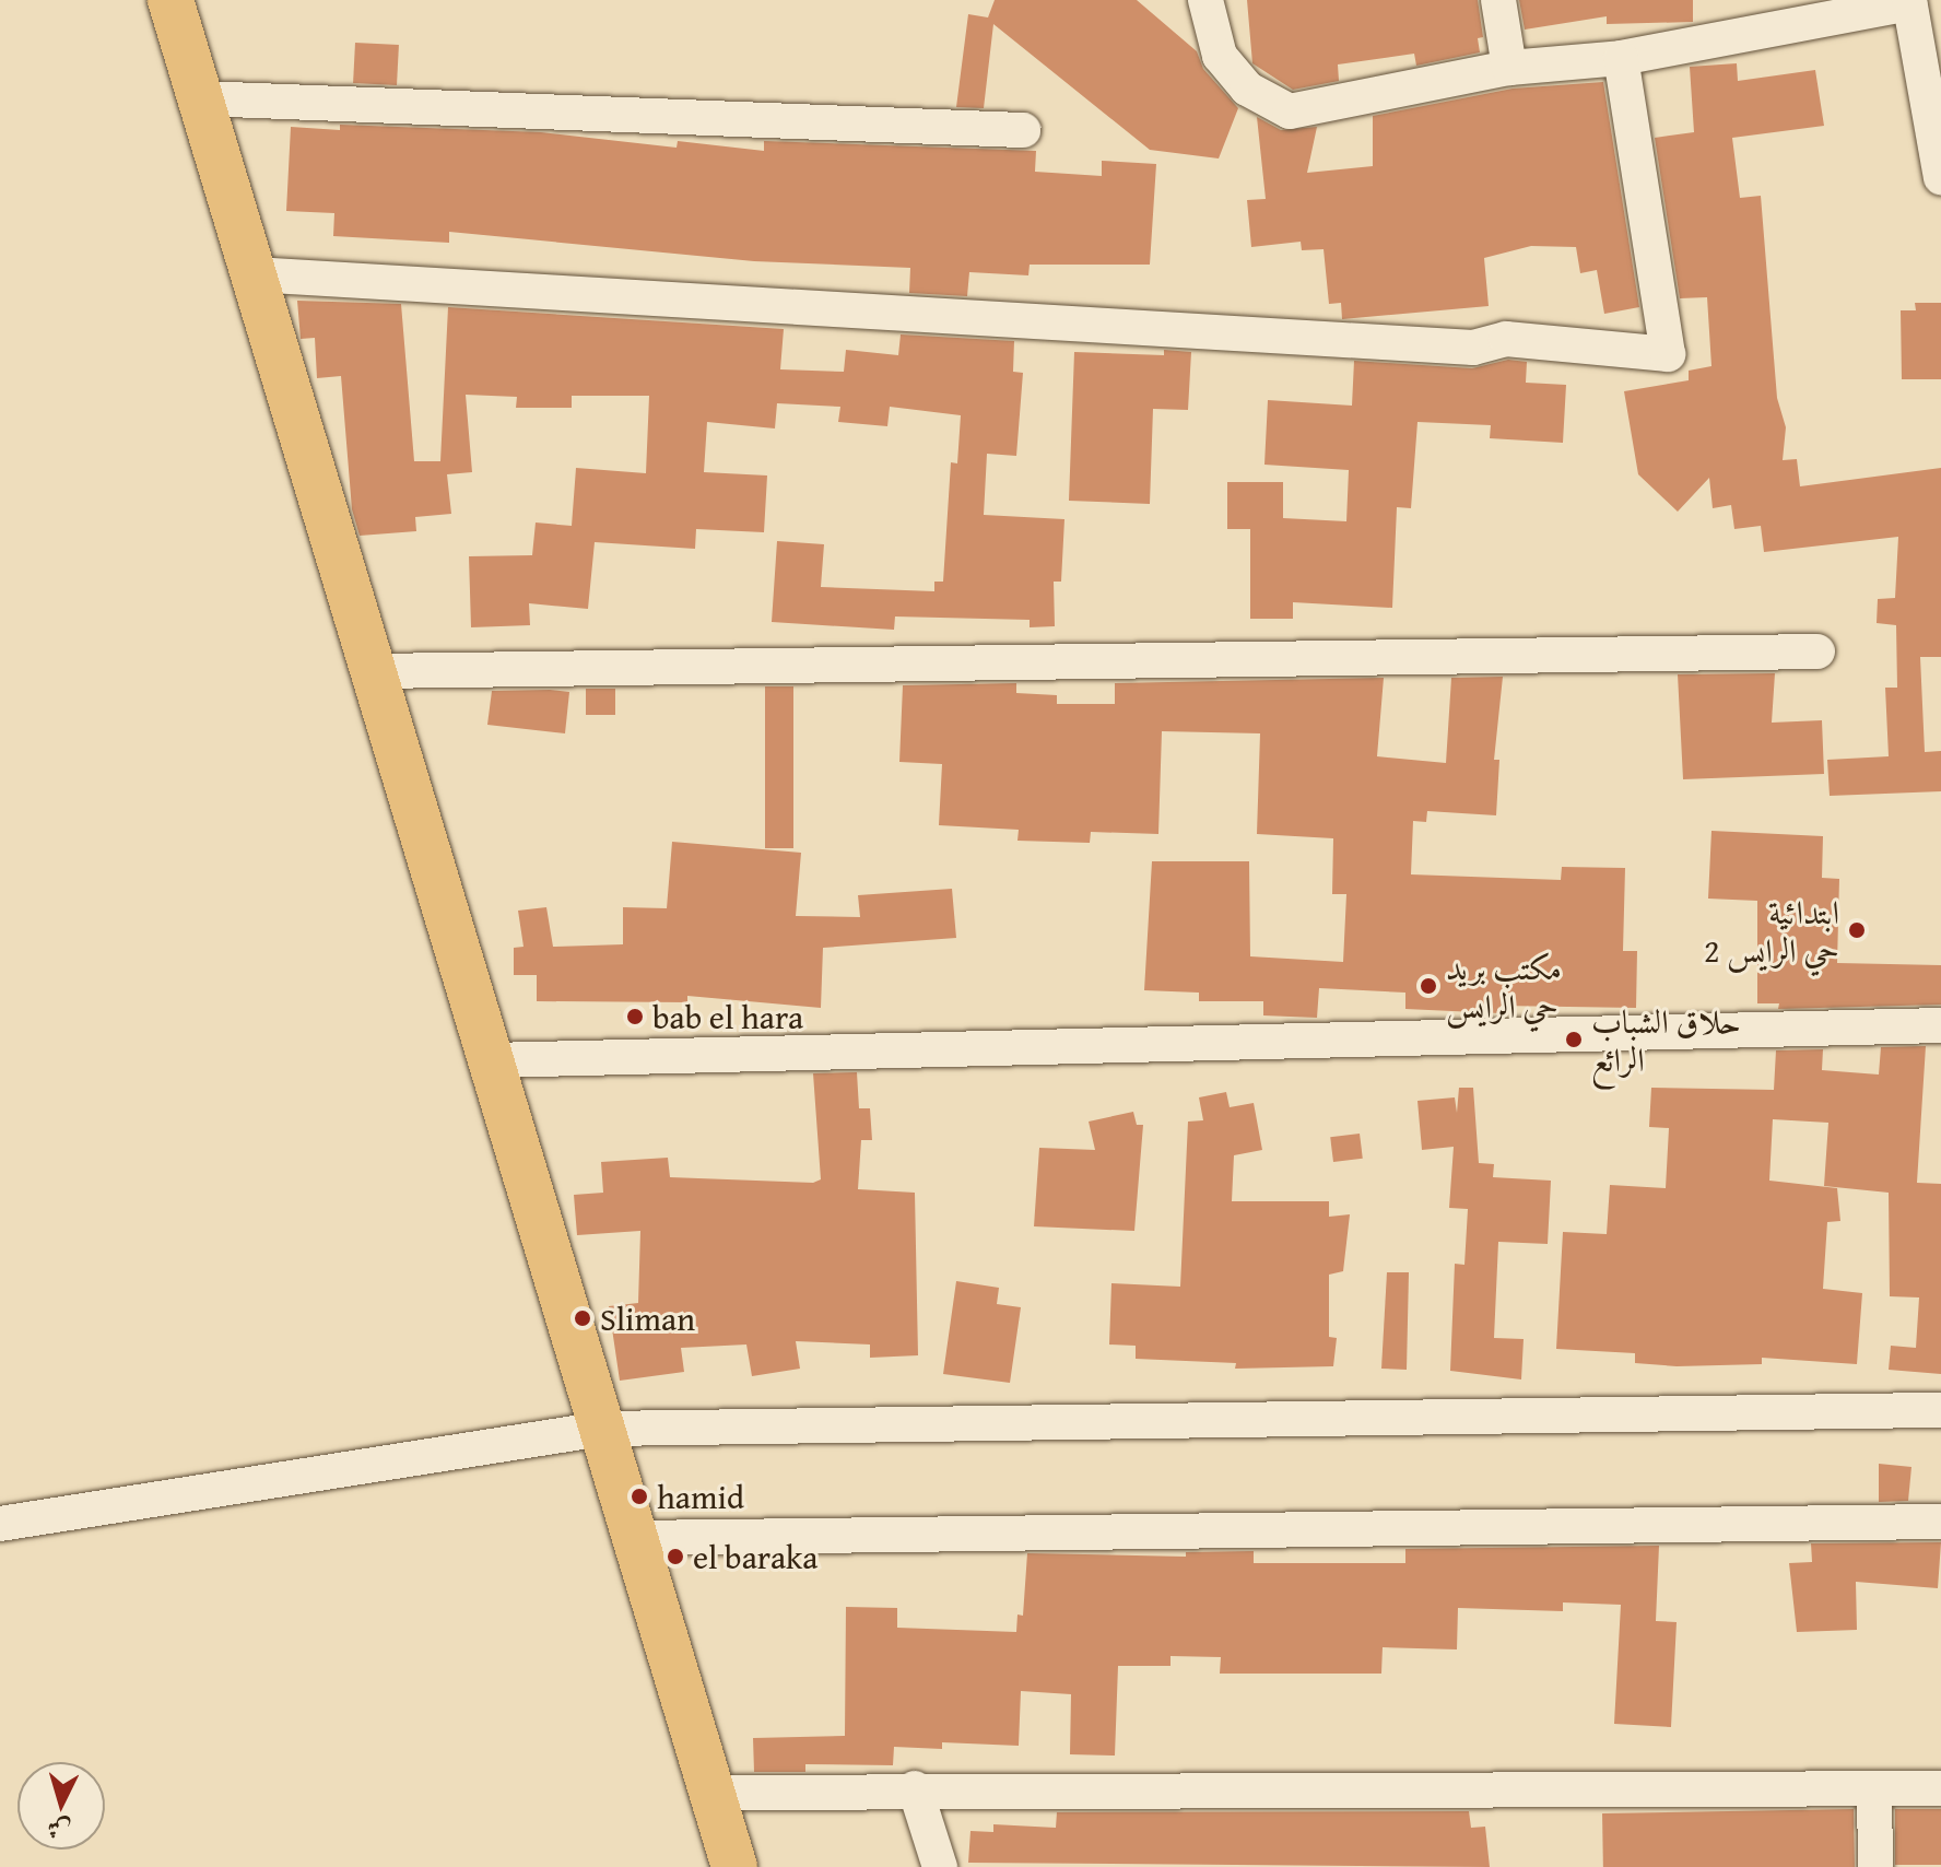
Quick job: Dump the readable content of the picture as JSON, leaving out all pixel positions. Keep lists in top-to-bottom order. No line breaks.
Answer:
{"places":["ابتدائية حي الرايس 2","مكتب بريد حي الرايس","bab el hara","حلاق الشباب الرائع","Sliman","hamid","el baraka"],"north":"bottom"}
